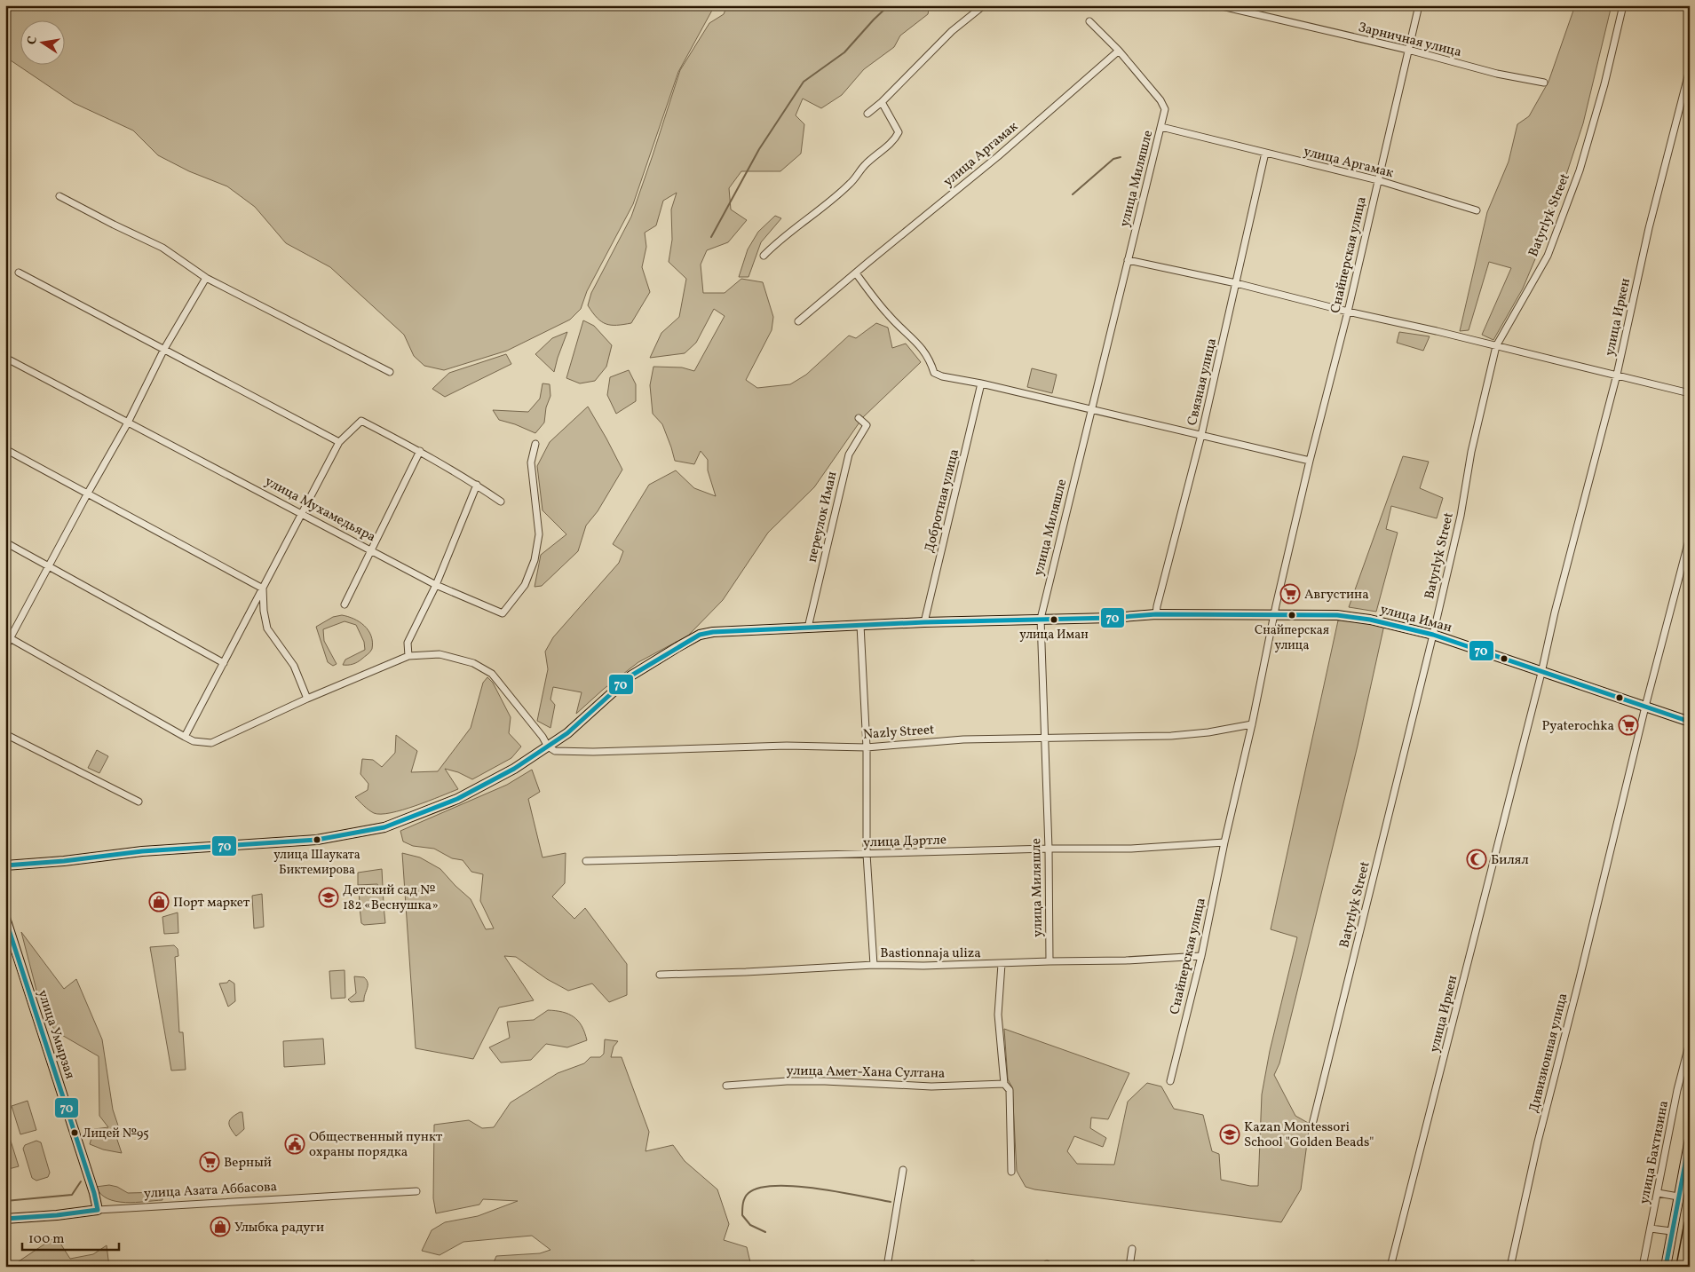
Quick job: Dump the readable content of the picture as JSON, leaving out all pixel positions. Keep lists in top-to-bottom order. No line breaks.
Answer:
{"streets":{"street":["Зарничная улица","улица Аргамак","улица Миляшле","Batyrlyk Street","Снайперская улица","улица Иркен","Связная улица","Добротная улица","улица Мухамедьяра","переулок Иман","улица Иман","Nazly Street","улица Дэртле","Bastionnaja uliza","улица Умырзая","Дивизионная улица","улица Амет-Хана Султана","улица Бахтизина","улица Азата Аббасова"]},"crossings":[["Зарничная улица","Снайперская улица"],["улица Аргамак","улица Миляшле"],["улица Аргамак","Снайперская улица"],["улица Аргамак","Связная улица"],["улица Миляшле","улица Иман"],["улица Миляшле","Nazly Street"],["улица Миляшле","улица Дэртле"],["улица Миляшле","Bastionnaja uliza"],["Batyrlyk Street","улица Иман"],["Снайперская улица","улица Иман"],["Снайперская улица","Nazly Street"],["Снайперская улица","улица Дэртле"],["Снайперская улица","Bastionnaja uliza"],["улица Иркен","улица Иман"],["Связная улица","улица Иман"],["Добротная улица","улица Иман"],["переулок Иман","улица Иман"],["улица Иман","Nazly Street"],["улица Иман","Дивизионная улица"],["улица Умырзая","улица Азата Аббасова"]],"places":{"supermarket":["Августина","Pyaterochka","Верный"],"other":["Снайперская улица","улица Иман","улица Шауката Биктемирова","Лицей №95"],"mosque":["Билял"],"school or university":["Детский сад № 182 «Веснушка»","Kazan Montessori School \"Golden Beads\""],"shop":["Порт маркет","Улыбка радуги"],"public building":["Общественный пункт охраны порядка"]},"lines":["transit line 70"],"scale_bar":"100 m","north":"left"}
